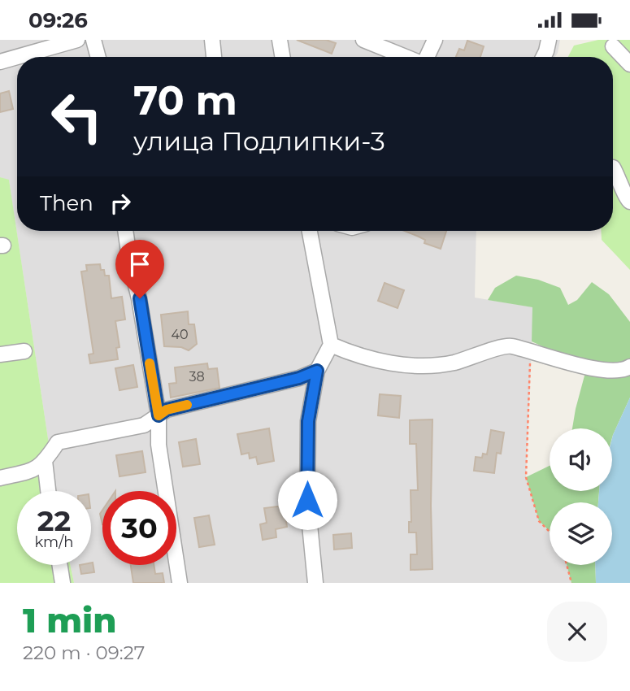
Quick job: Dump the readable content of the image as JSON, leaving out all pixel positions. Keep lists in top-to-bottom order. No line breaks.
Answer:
{"house_numbers":["40","38"],"page":{"status":"09:26","turn":["70 m","улица Подлипки-3"],"then":"Then","speed":"22 km/h","limit":"30","heading":["1 min","220 m · 09:27"]}}
